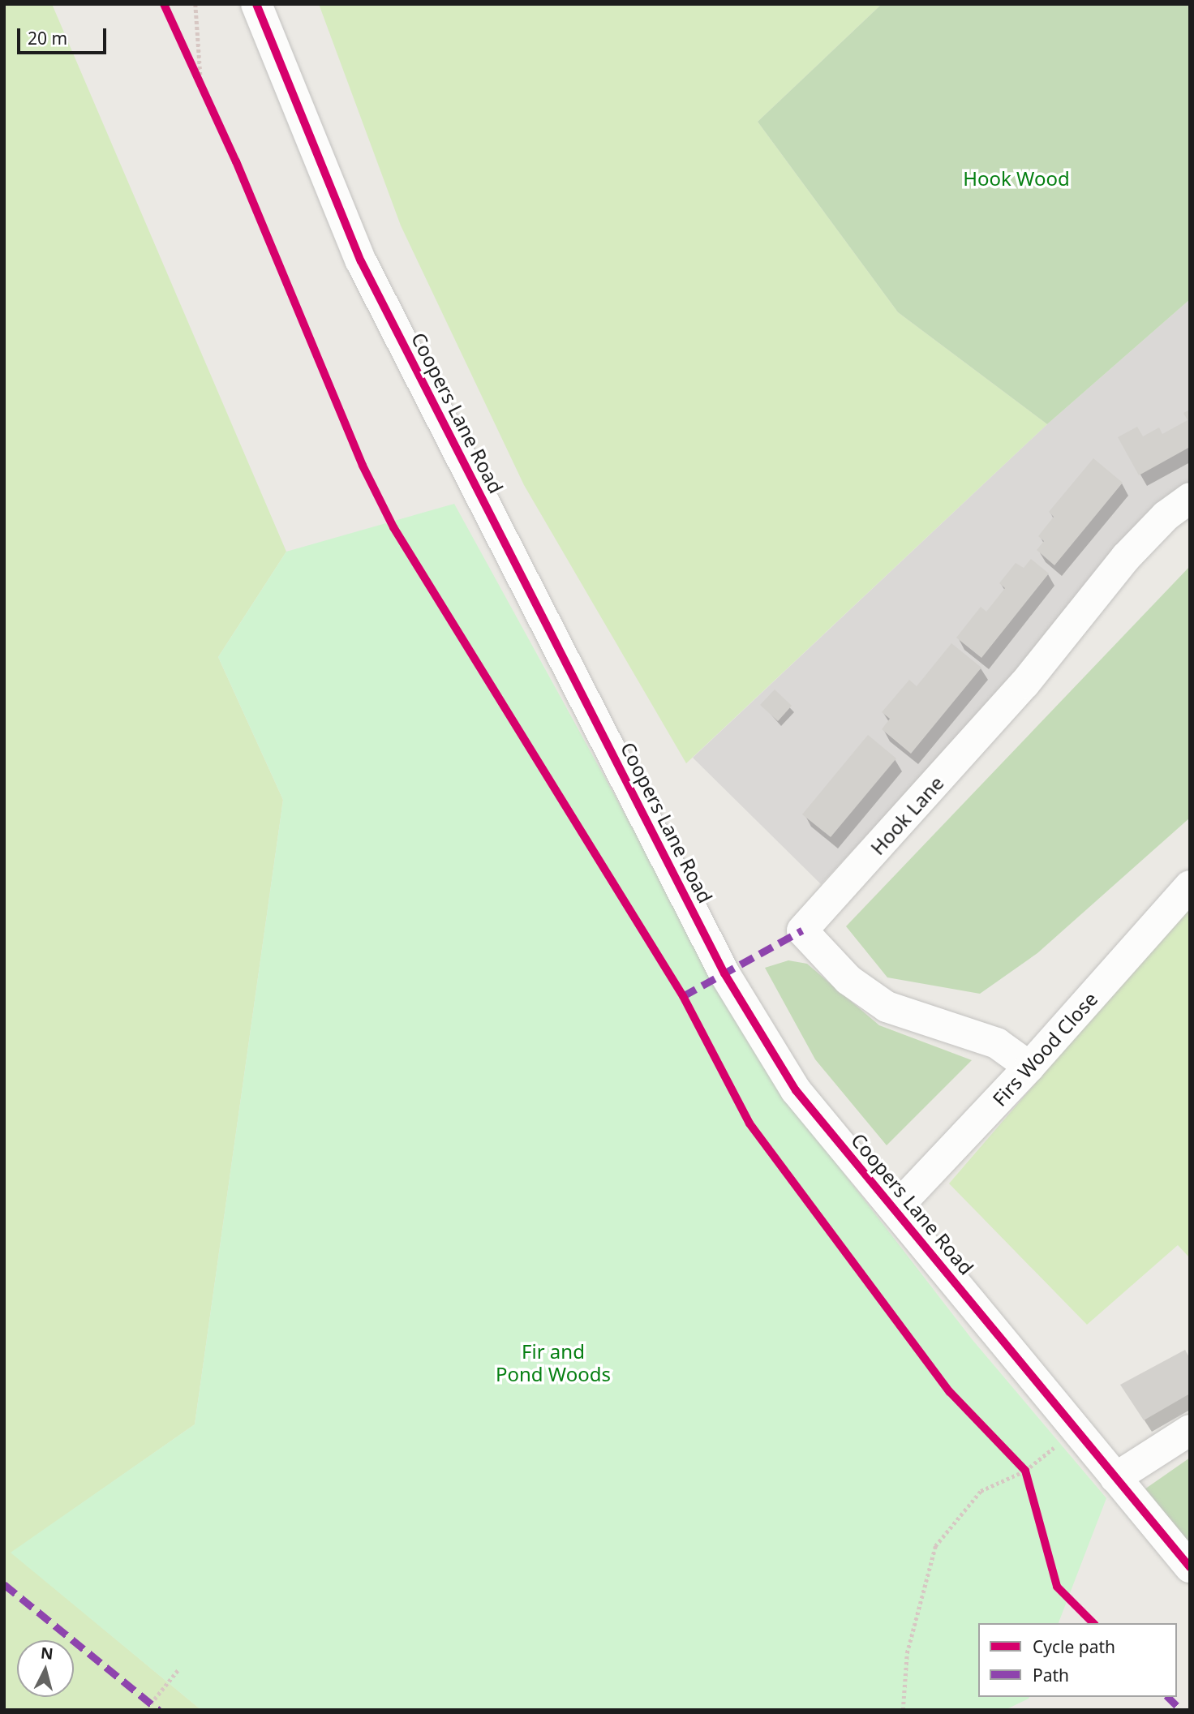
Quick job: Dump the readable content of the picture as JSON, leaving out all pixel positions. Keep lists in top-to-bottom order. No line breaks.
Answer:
{"streets":{"street":["Coopers Lane Road","Hook Lane","Firs Wood Close"]},"crossings":[["Coopers Lane Road","Firs Wood Close"],["Hook Lane","Firs Wood Close"]],"parks":["Hook Wood","Fir and Pond Woods"],"legend":["Cycle path","Path"],"scale_bar":"20 m","north":"top"}
